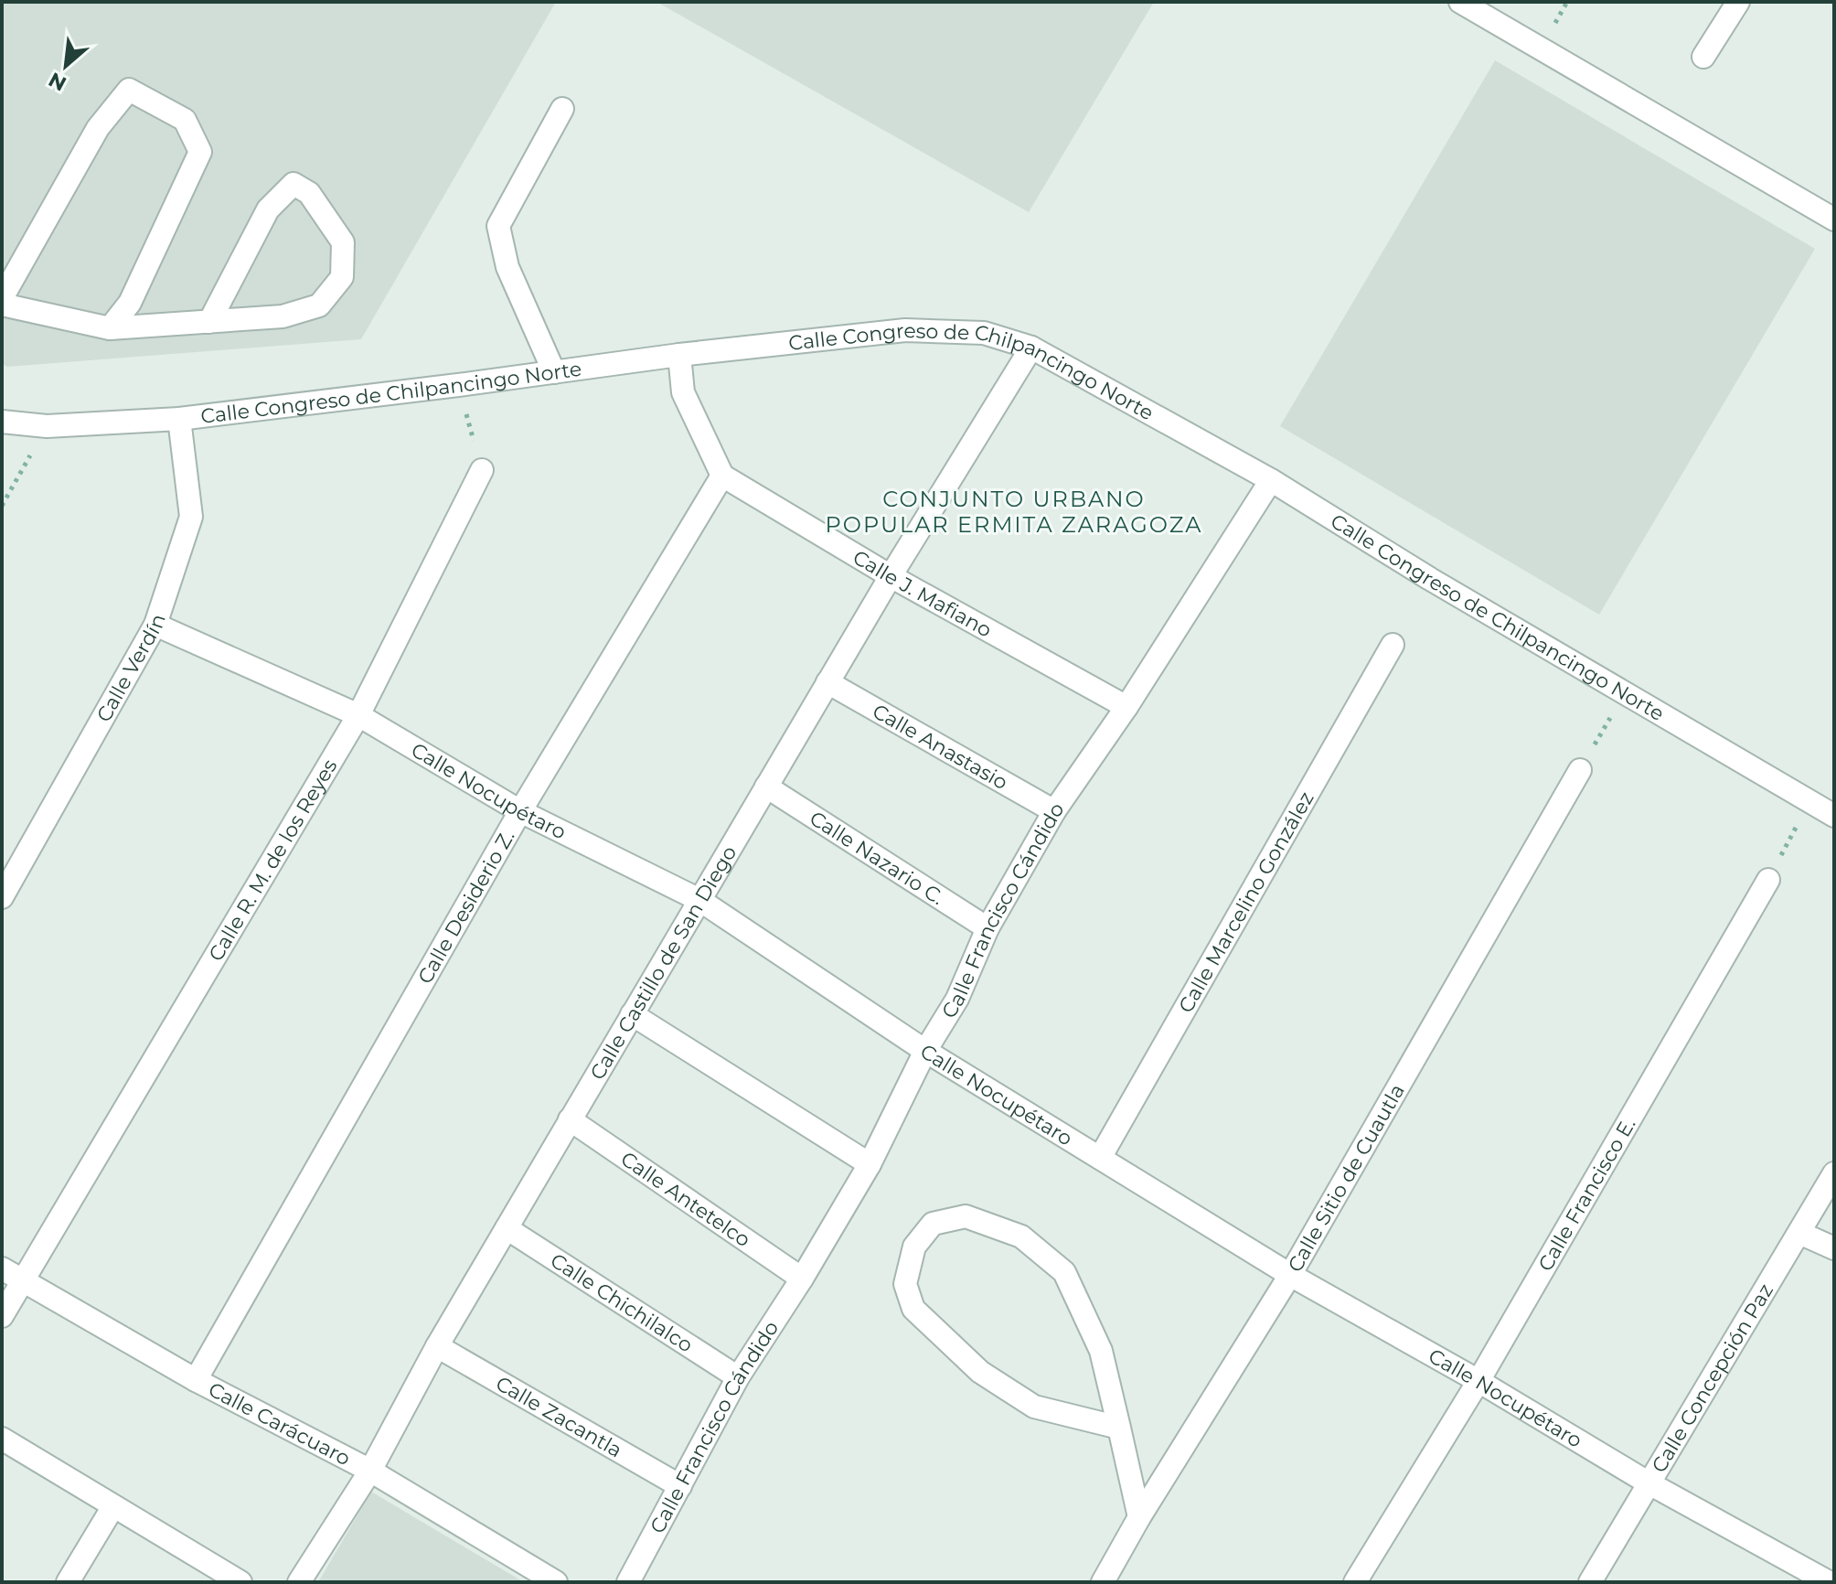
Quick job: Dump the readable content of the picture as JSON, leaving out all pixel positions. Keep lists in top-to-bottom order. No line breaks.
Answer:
{"streets":{"street":["Calle Congreso de Chilpancingo Norte","Calle J. Mafiano","Calle Verdín","Calle Anastasio","Calle Nocupétaro","Calle Nazario C.","Calle R. M. de los Reyes","Calle Marcelino González","Calle Desiderio Z.","Calle Francisco Cándido","Calle Castillo de San Diego","Calle Sitio de Cuautla","Calle Francisco E.","Calle Antetelco","Calle Chichilalco","Calle Concepción Paz","Calle Zacantla","Calle Carácuaro"]},"crossings":[["Calle Congreso de Chilpancingo Norte","Calle Verdín"],["Calle Congreso de Chilpancingo Norte","Calle Francisco Cándido"],["Calle Congreso de Chilpancingo Norte","Calle Castillo de San Diego"],["Calle J. Mafiano","Calle Desiderio Z."],["Calle J. Mafiano","Calle Francisco Cándido"],["Calle J. Mafiano","Calle Castillo de San Diego"],["Calle Verdín","Calle Nocupétaro"],["Calle Anastasio","Calle Francisco Cándido"],["Calle Anastasio","Calle Castillo de San Diego"],["Calle Nocupétaro","Calle R. M. de los Reyes"],["Calle Nocupétaro","Calle Marcelino González"],["Calle Nocupétaro","Calle Desiderio Z."],["Calle Nocupétaro","Calle Francisco Cándido"],["Calle Nocupétaro","Calle Castillo de San Diego"],["Calle Nocupétaro","Calle Sitio de Cuautla"],["Calle Nocupétaro","Calle Francisco E."],["Calle Nocupétaro","Calle Concepción Paz"],["Calle Nazario C.","Calle Francisco Cándido"],["Calle Nazario C.","Calle Castillo de San Diego"],["Calle R. M. de los Reyes","Calle Carácuaro"],["Calle Desiderio Z.","Calle Carácuaro"],["Calle Francisco Cándido","Calle Antetelco"],["Calle Francisco Cándido","Calle Chichilalco"],["Calle Francisco Cándido","Calle Zacantla"],["Calle Castillo de San Diego","Calle Antetelco"],["Calle Castillo de San Diego","Calle Chichilalco"],["Calle Castillo de San Diego","Calle Zacantla"],["Calle Castillo de San Diego","Calle Carácuaro"]],"districts":["CONJUNTO URBANO POPULAR ERMITA ZARAGOZA"],"north":"bottom left"}
